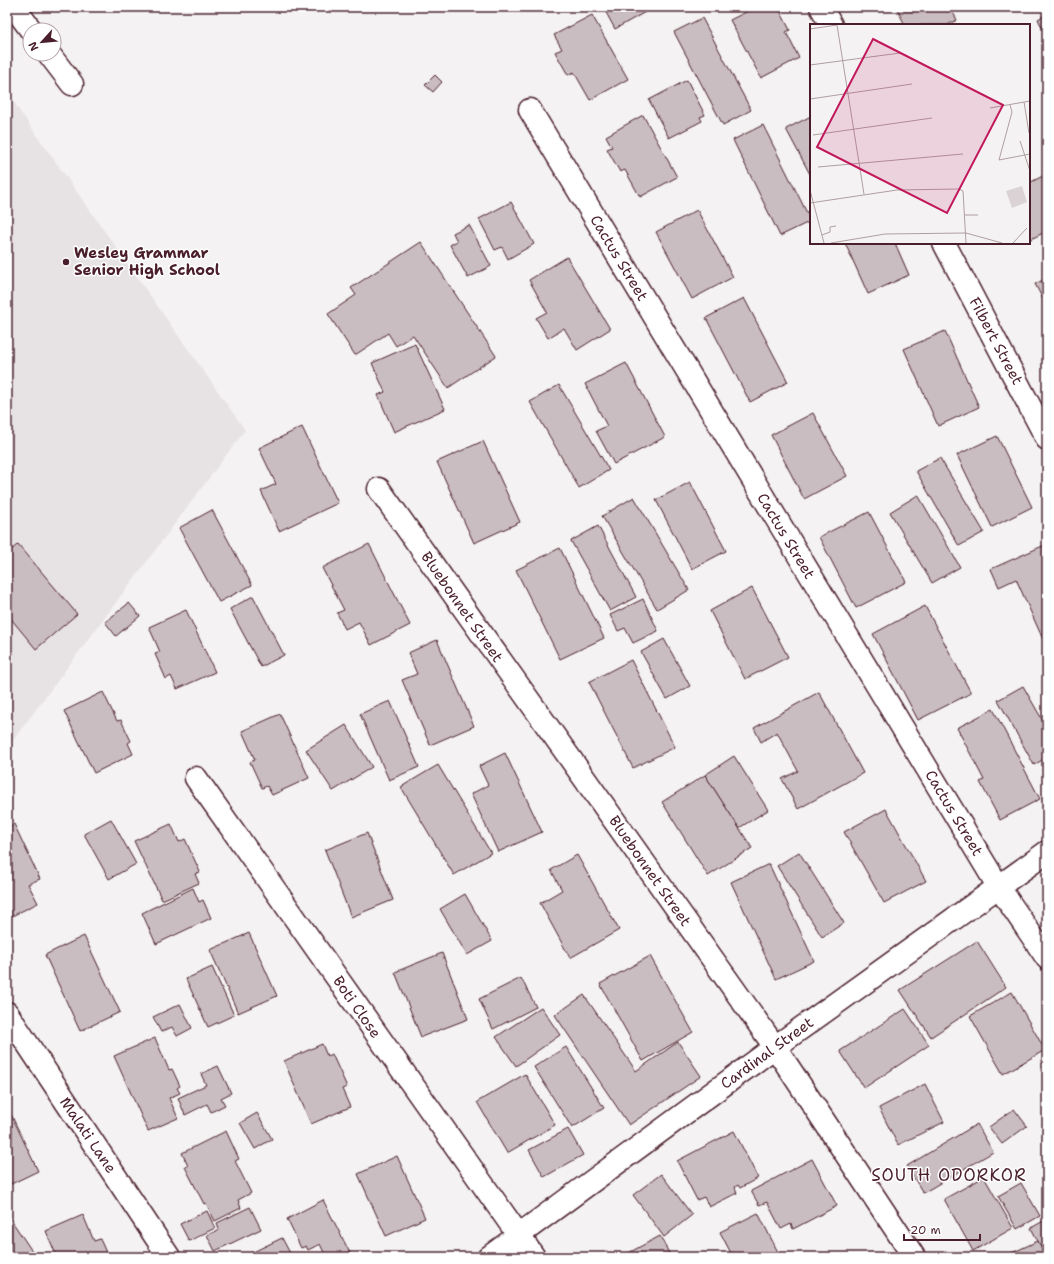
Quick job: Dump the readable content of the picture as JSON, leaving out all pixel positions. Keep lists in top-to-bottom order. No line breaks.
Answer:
{"streets":{"street":["Cactus Street","Filbert Street","Bluebonnet Street","Boti Close","Cardinal Street","Malati Lane"]},"crossings":[["Cactus Street","Cardinal Street"],["Bluebonnet Street","Cardinal Street"],["Boti Close","Cardinal Street"]],"districts":["SOUTH ODORKOR"],"places":["Wesley Grammar Senior High School"],"scale_bar":"20 m","north":"bottom left"}
